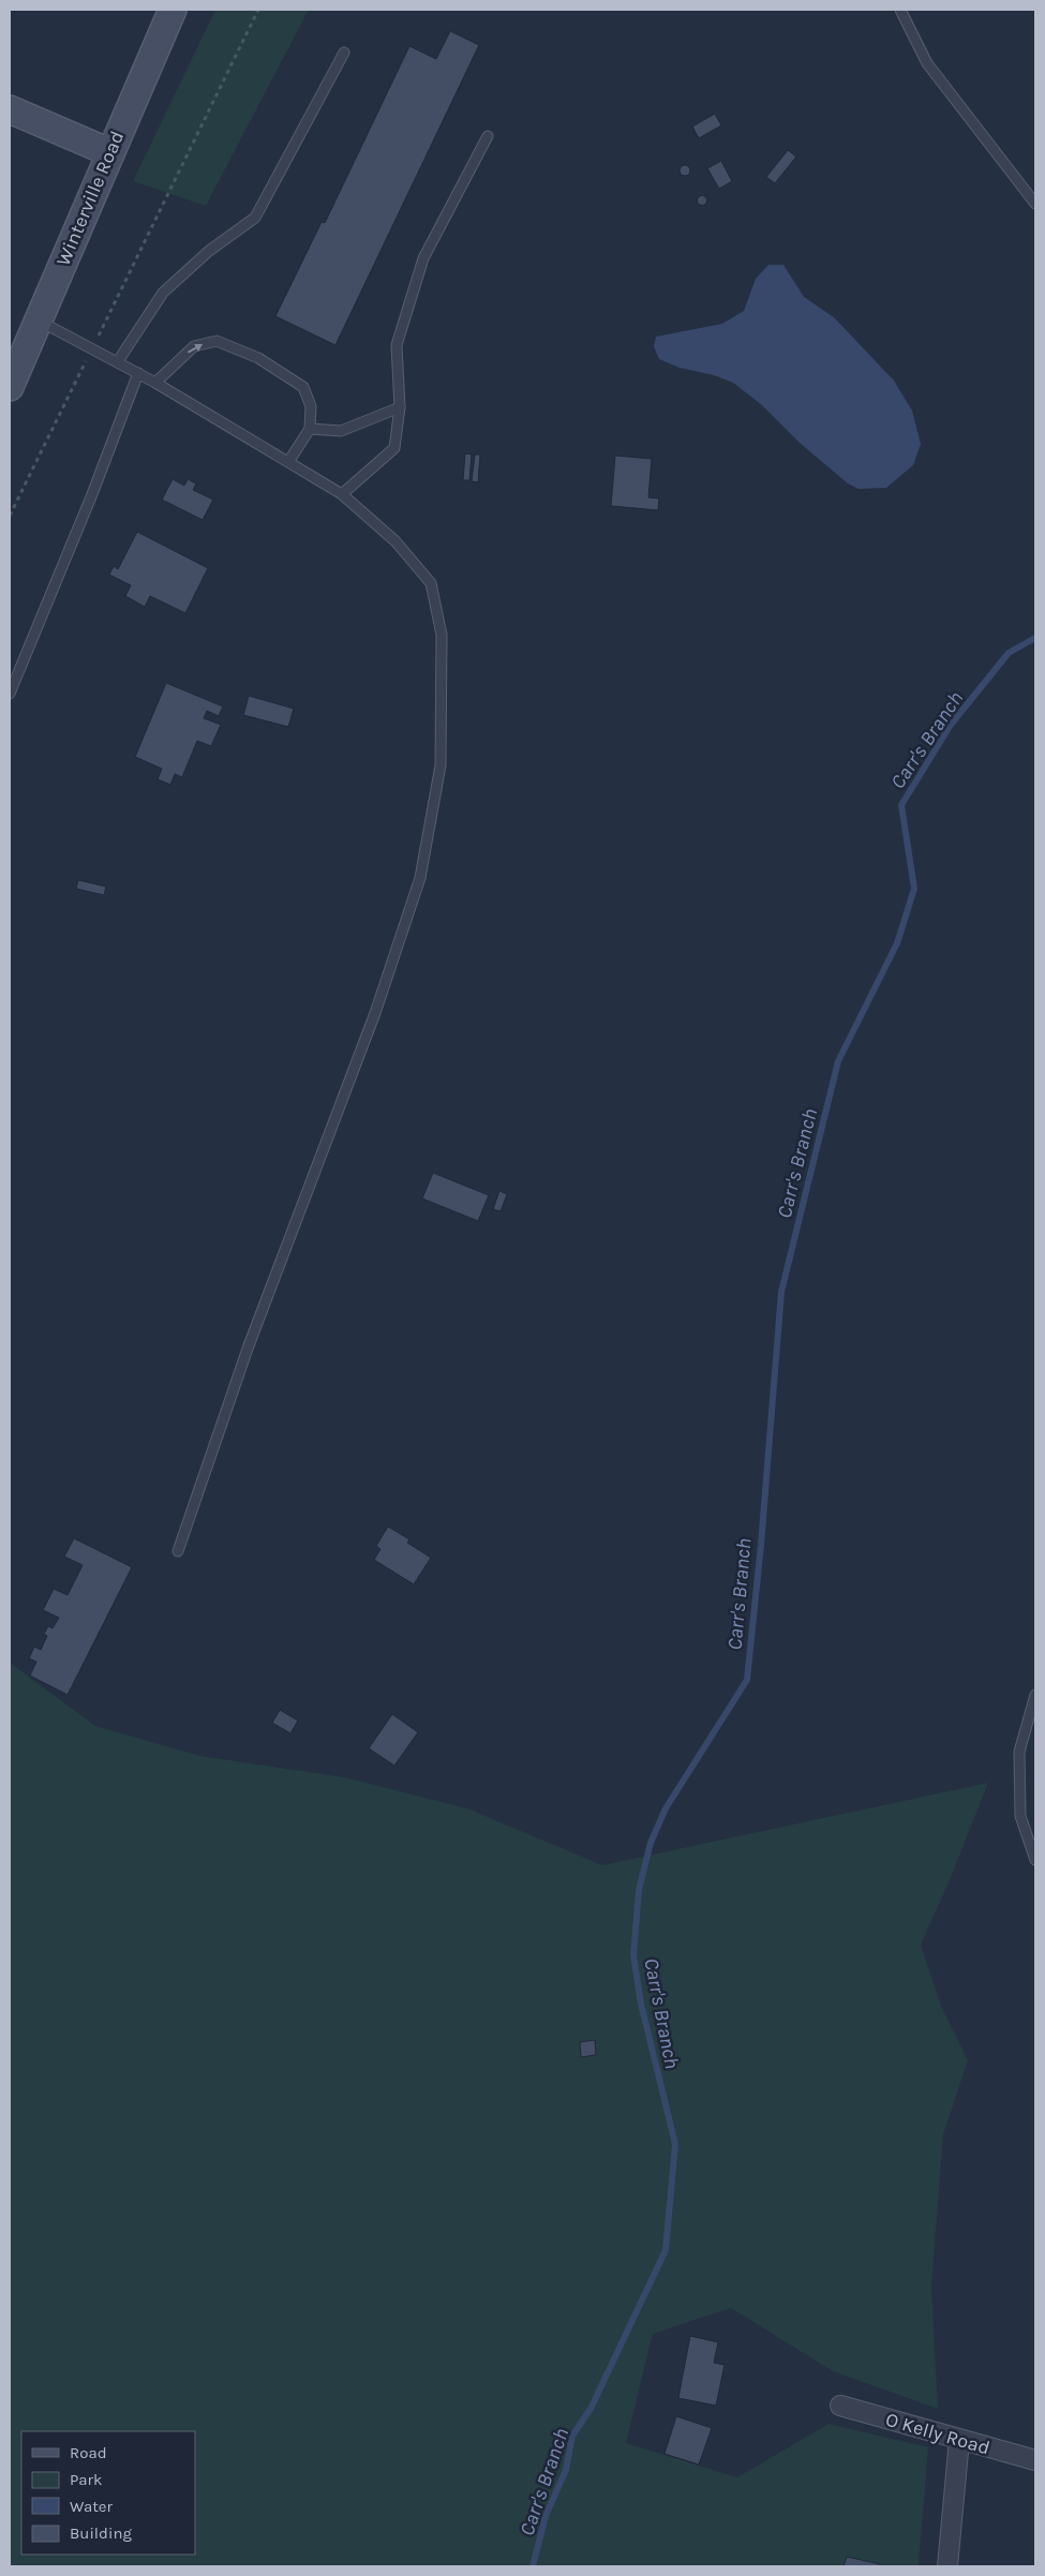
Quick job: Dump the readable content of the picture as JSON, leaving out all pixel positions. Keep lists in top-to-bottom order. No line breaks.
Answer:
{"streets":{"street":["Winterville Road","O Kelly Road"]},"water":["Carr's Branch"],"legend":["Road","Park","Water","Building"]}
